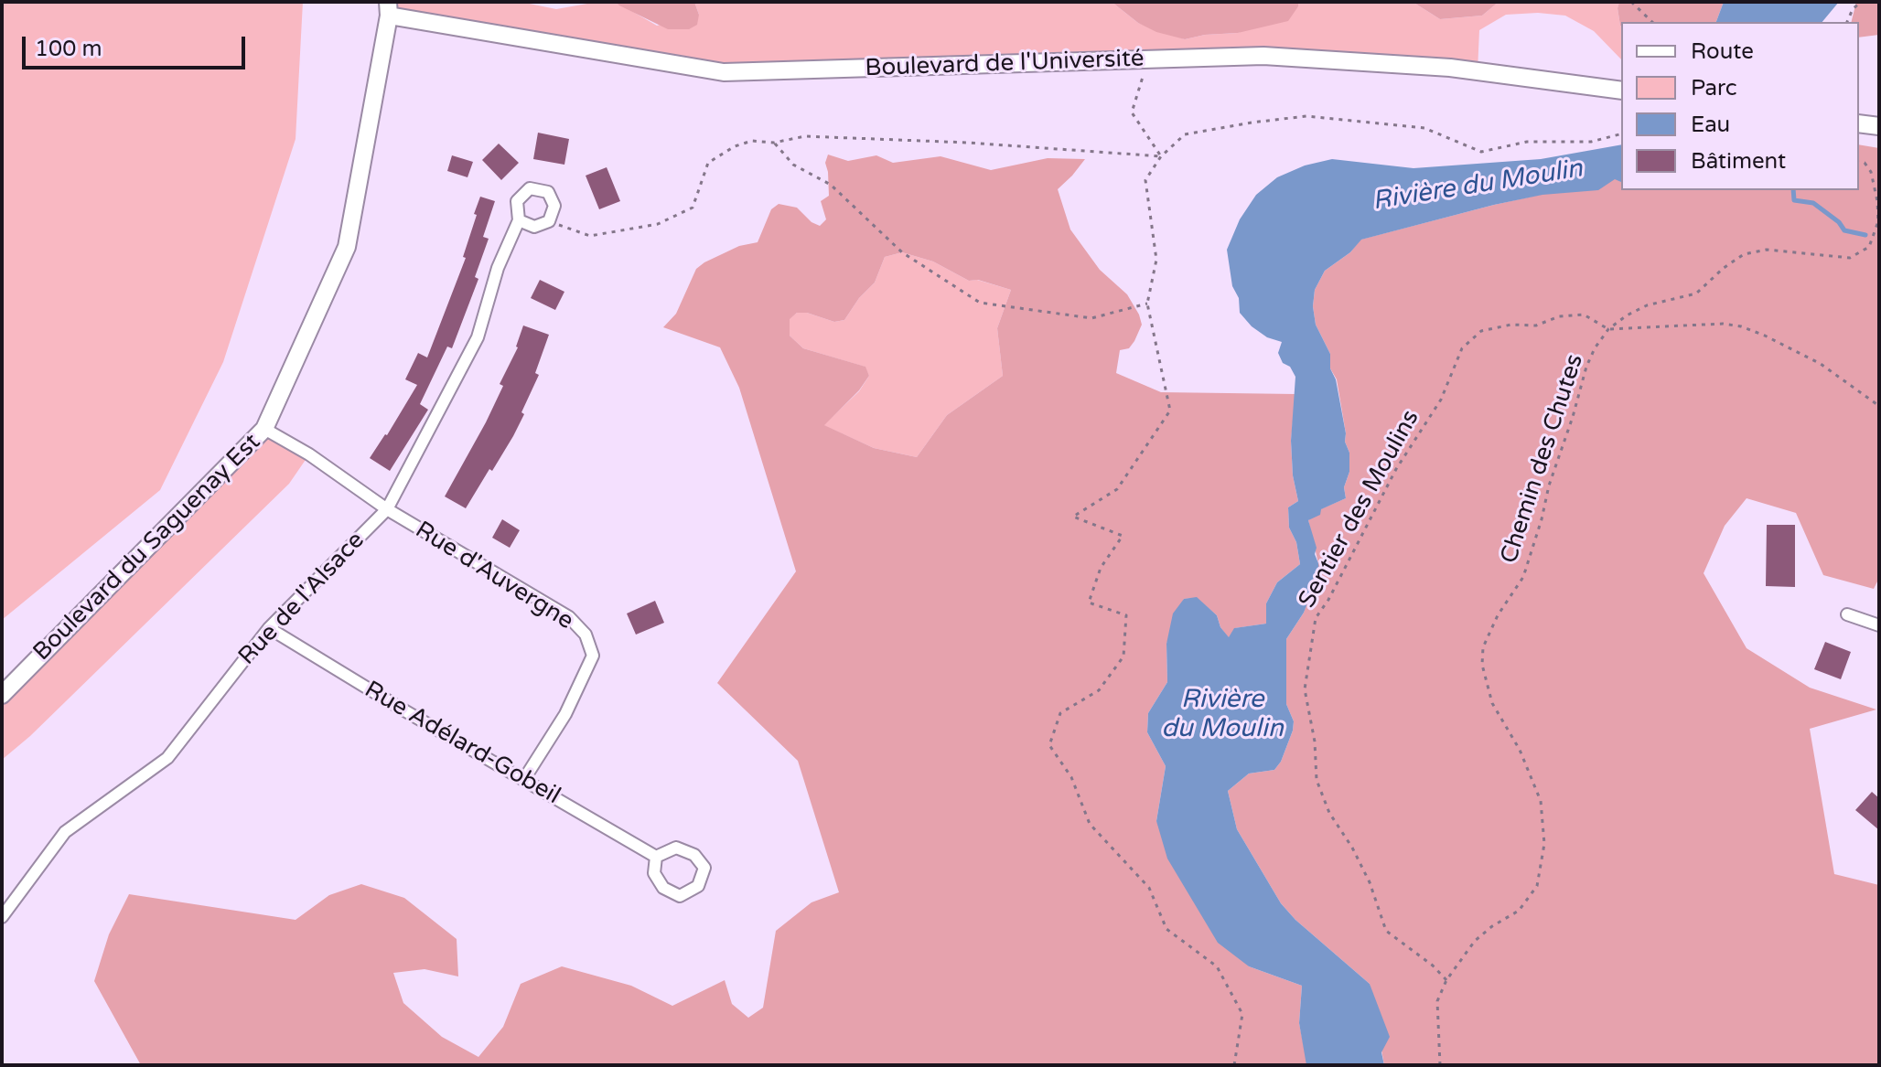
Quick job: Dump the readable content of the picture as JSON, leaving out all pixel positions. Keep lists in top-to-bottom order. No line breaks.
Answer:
{"streets":{"main road":["Boulevard de l'Université","Boulevard du Saguenay Est"],"street":["Rue d'Auvergne","Rue de l'Alsace","Rue Adélard-Gobeil"],"path":["Chemin des Chutes","Sentier des Moulins"]},"crossings":[["Boulevard de l'Université","Boulevard du Saguenay Est"],["Chemin des Chutes","Sentier des Moulins"],["Boulevard du Saguenay Est","Rue d'Auvergne"],["Rue d'Auvergne","Rue de l'Alsace"],["Rue d'Auvergne","Rue Adélard-Gobeil"],["Rue de l'Alsace","Rue Adélard-Gobeil"]],"water":["Rivière du Moulin"],"legend":["Route","Parc","Eau","Bâtiment"],"scale_bar":"100 m"}
